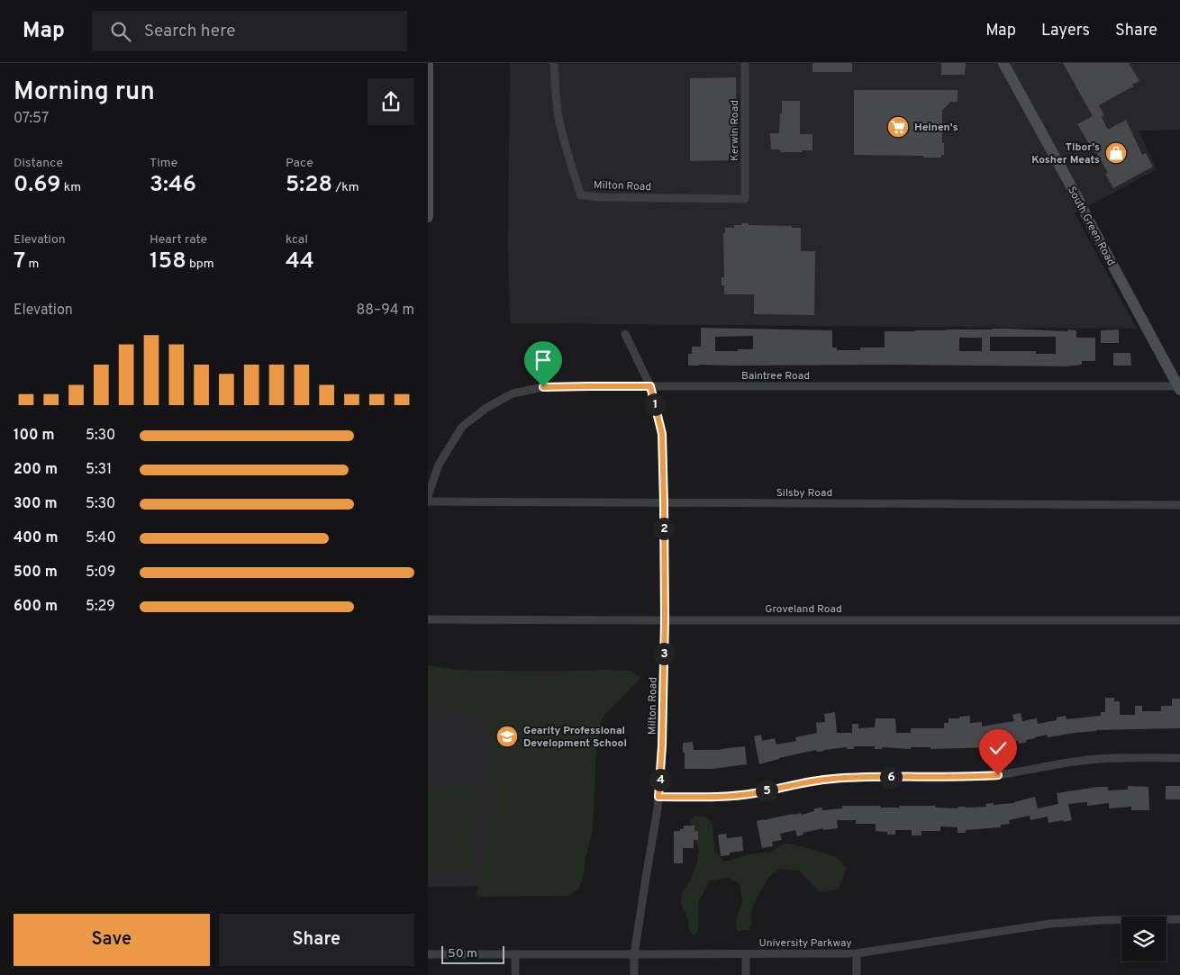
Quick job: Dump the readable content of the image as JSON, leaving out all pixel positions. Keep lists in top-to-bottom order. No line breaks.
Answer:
{"streets":{"main road":["South Green Road"],"street":["Kerwin Road","Milton Road","Baintree Road","Silsby Road","Groveland Road","University Parkway"]},"crossings":[["Kerwin Road","Milton Road"],["Milton Road","Baintree Road"],["Milton Road","Silsby Road"],["Milton Road","Groveland Road"],["Milton Road","University Parkway"],["South Green Road","Baintree Road"]],"places":{"supermarket":["Heinen's"],"shop":["Tibor's Kosher Meats"],"school or university":["Gearity Professional Development School"]},"scale_bar":"50 m","page":{"header":"Map","search":"Search here","nav":["Map","Layers","Share"],"heading":["Morning run","07:57"],"stats":[["Distance","0.69 km"],["Time","3:46"],["Pace","5:28 /km"],["Elevation","7 m"],["Heart rate","158 bpm"],["kcal","44"]],"chart":["Elevation","88–94 m"],"pins":["1","2","3","6","4","5"],"list":[{"name":"100 m","note":"5:30"},{"name":"200 m","note":"5:31"},{"name":"300 m","note":"5:30"},{"name":"400 m","note":"5:40"},{"name":"500 m","note":"5:09"},{"name":"600 m","note":"5:29"}],"buttons":["Save","Share"],"scale":"50 m"}}
